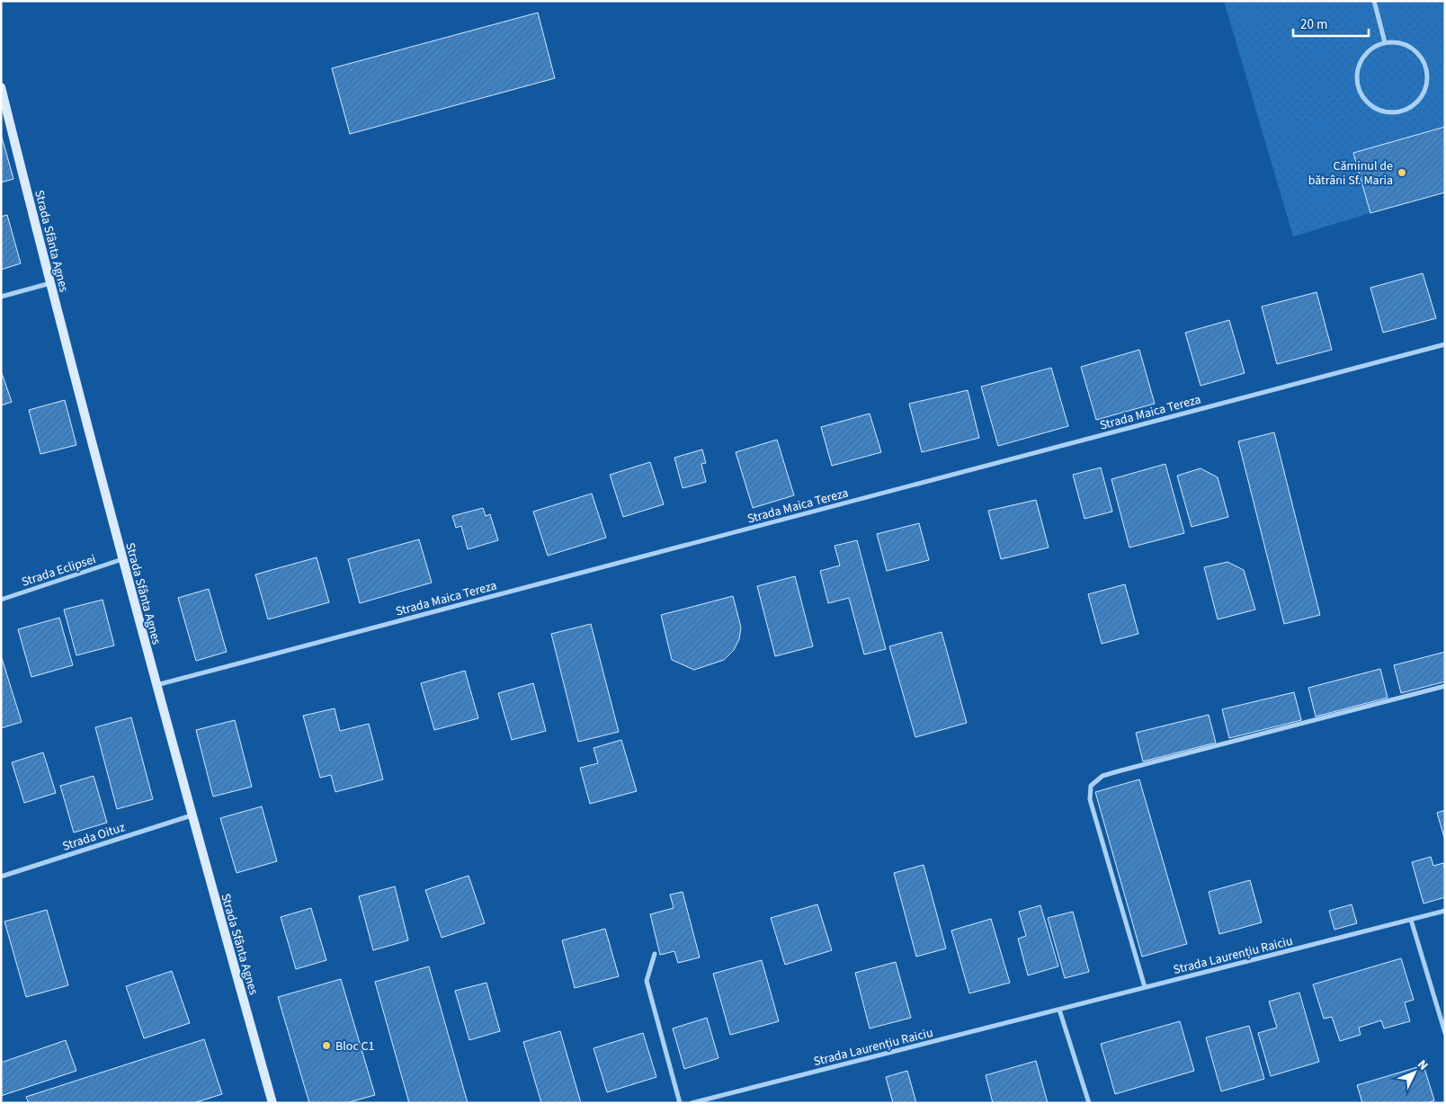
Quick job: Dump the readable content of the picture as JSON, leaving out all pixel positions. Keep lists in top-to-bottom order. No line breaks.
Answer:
{"streets":{"street":["Strada Sfânta Agnes","Strada Maica Tereza","Strada Eclipsei","Strada Oituz","Strada Laurențiu Raiciu"]},"crossings":[["Strada Sfânta Agnes","Strada Maica Tereza"],["Strada Sfânta Agnes","Strada Eclipsei"],["Strada Sfânta Agnes","Strada Oituz"]],"places":["Căminul de bătrâni Sf. Maria","Bloc C1"],"scale_bar":"20 m","north":"top right"}
